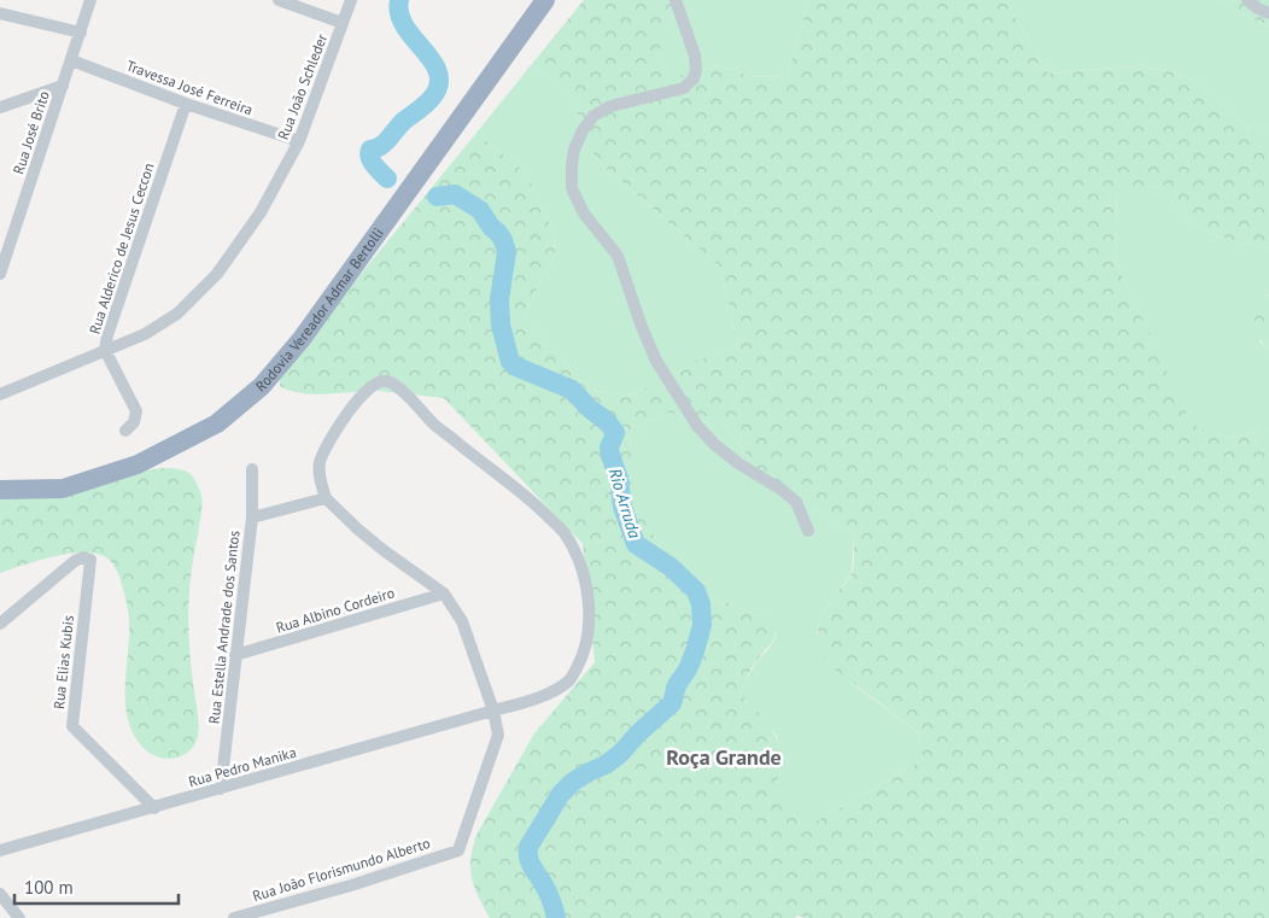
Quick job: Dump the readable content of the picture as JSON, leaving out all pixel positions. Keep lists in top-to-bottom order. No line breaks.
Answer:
{"streets":{"highway":["Rodovia Vereador Admar Bertolli"],"street":["Rua João Schleder","Travessa José Ferreira","Rua José Brito","Rua Alderico de Jesus Ceccon","Rua Albino Cordeiro","Rua Estella Andrade dos Santos","Rua Elias Kubis","Rua Pedro Manika","Rua João Florismundo Alberto"]},"crossings":[["Rua João Schleder","Travessa José Ferreira"],["Rua João Schleder","Rua Alderico de Jesus Ceccon"],["Travessa José Ferreira","Rua José Brito"],["Travessa José Ferreira","Rua Alderico de Jesus Ceccon"],["Rua Albino Cordeiro","Rua Estella Andrade dos Santos"],["Rua Estella Andrade dos Santos","Rua Pedro Manika"],["Rua Elias Kubis","Rua Pedro Manika"],["Rua Pedro Manika","Rua João Florismundo Alberto"]],"districts":["Roça Grande"],"water":["Rio Arruda"],"scale_bar":"100 m"}
